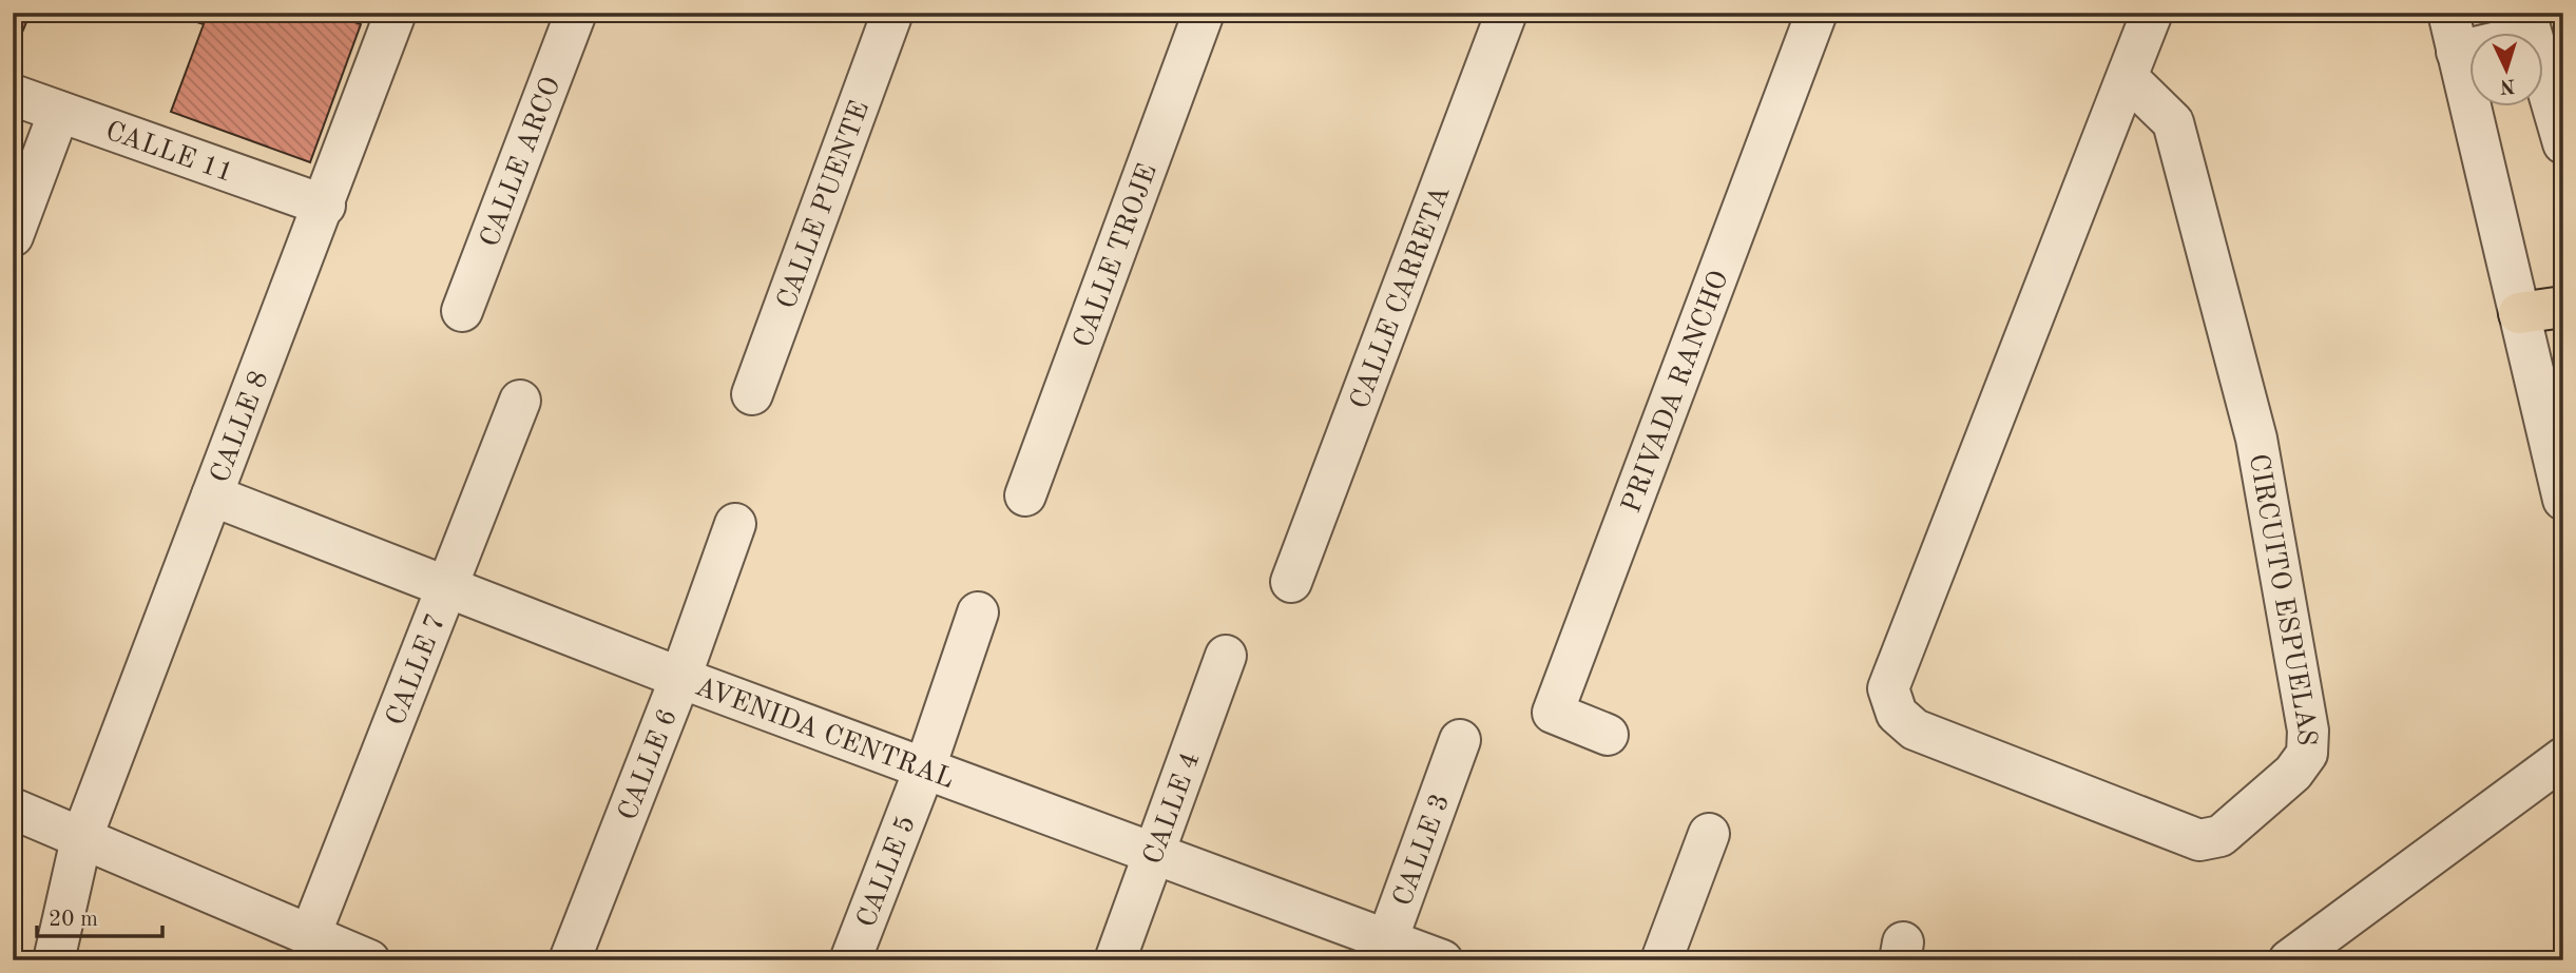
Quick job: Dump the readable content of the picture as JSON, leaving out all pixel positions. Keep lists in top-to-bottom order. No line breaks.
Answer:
{"streets":{"street":["CALLE 11","CALLE ARCO","CALLE PUENTE","CALLE TROJE","CALLE CARRETA","PRIVADA RANCHO","CALLE 8","CIRCUITO ESPUELAS","CALLE 7","AVENIDA CENTRAL","CALLE 6","CALLE 4","CALLE 3","CALLE 5"]},"crossings":[["CALLE 11","CALLE 8"],["CALLE 8","AVENIDA CENTRAL"],["CALLE 7","AVENIDA CENTRAL"],["AVENIDA CENTRAL","CALLE 6"],["AVENIDA CENTRAL","CALLE 4"],["AVENIDA CENTRAL","CALLE 3"],["AVENIDA CENTRAL","CALLE 5"]],"scale_bar":"20 m","north":"bottom"}
